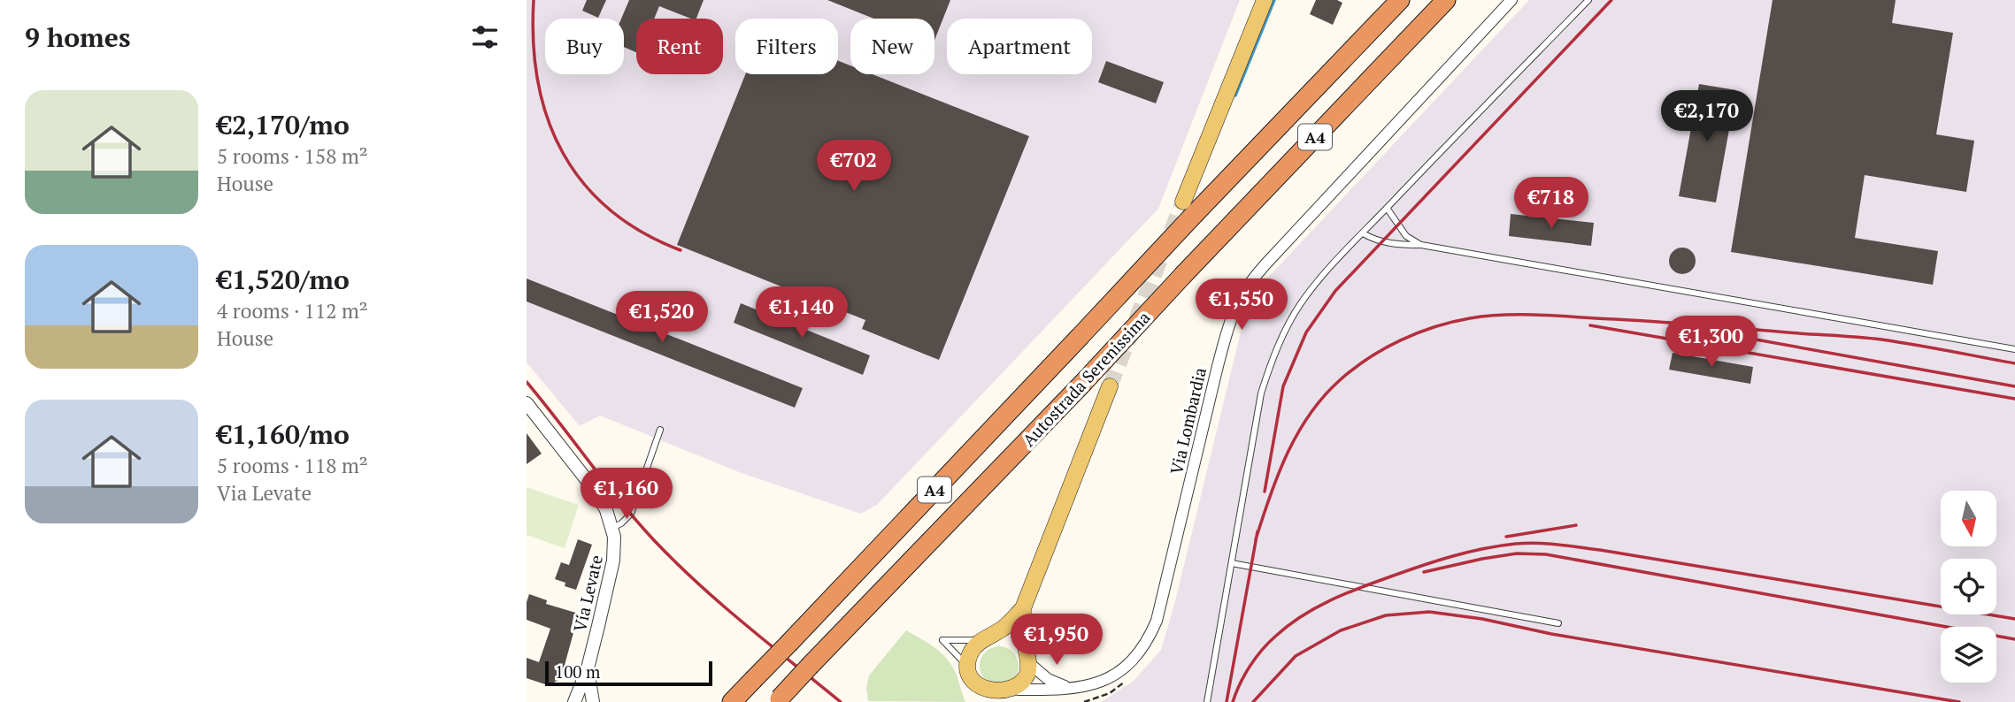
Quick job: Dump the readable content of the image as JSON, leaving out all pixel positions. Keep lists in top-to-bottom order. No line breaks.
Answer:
{"streets":{"highway":["A4","Autostrada Serenissima"],"street":["Via Lombardia","Via Levate"]},"scale_bar":"100 m","north":"bottom","page":{"heading":"9 homes","chip":["Buy","Rent","Filters","New","Apartment"],"list":[{"name":"€2,170/mo","note":"5 rooms · 158 m² · House"},{"name":"€1,520/mo","note":"4 rooms · 112 m² · House"},{"name":"€1,160/mo","note":"5 rooms · 118 m² · Via Levate"}],"price":["€2,170","€702","€718","€1,550","€1,140","€1,520","€1,300","€1,160","€1,950"],"scale":"100 m"}}
